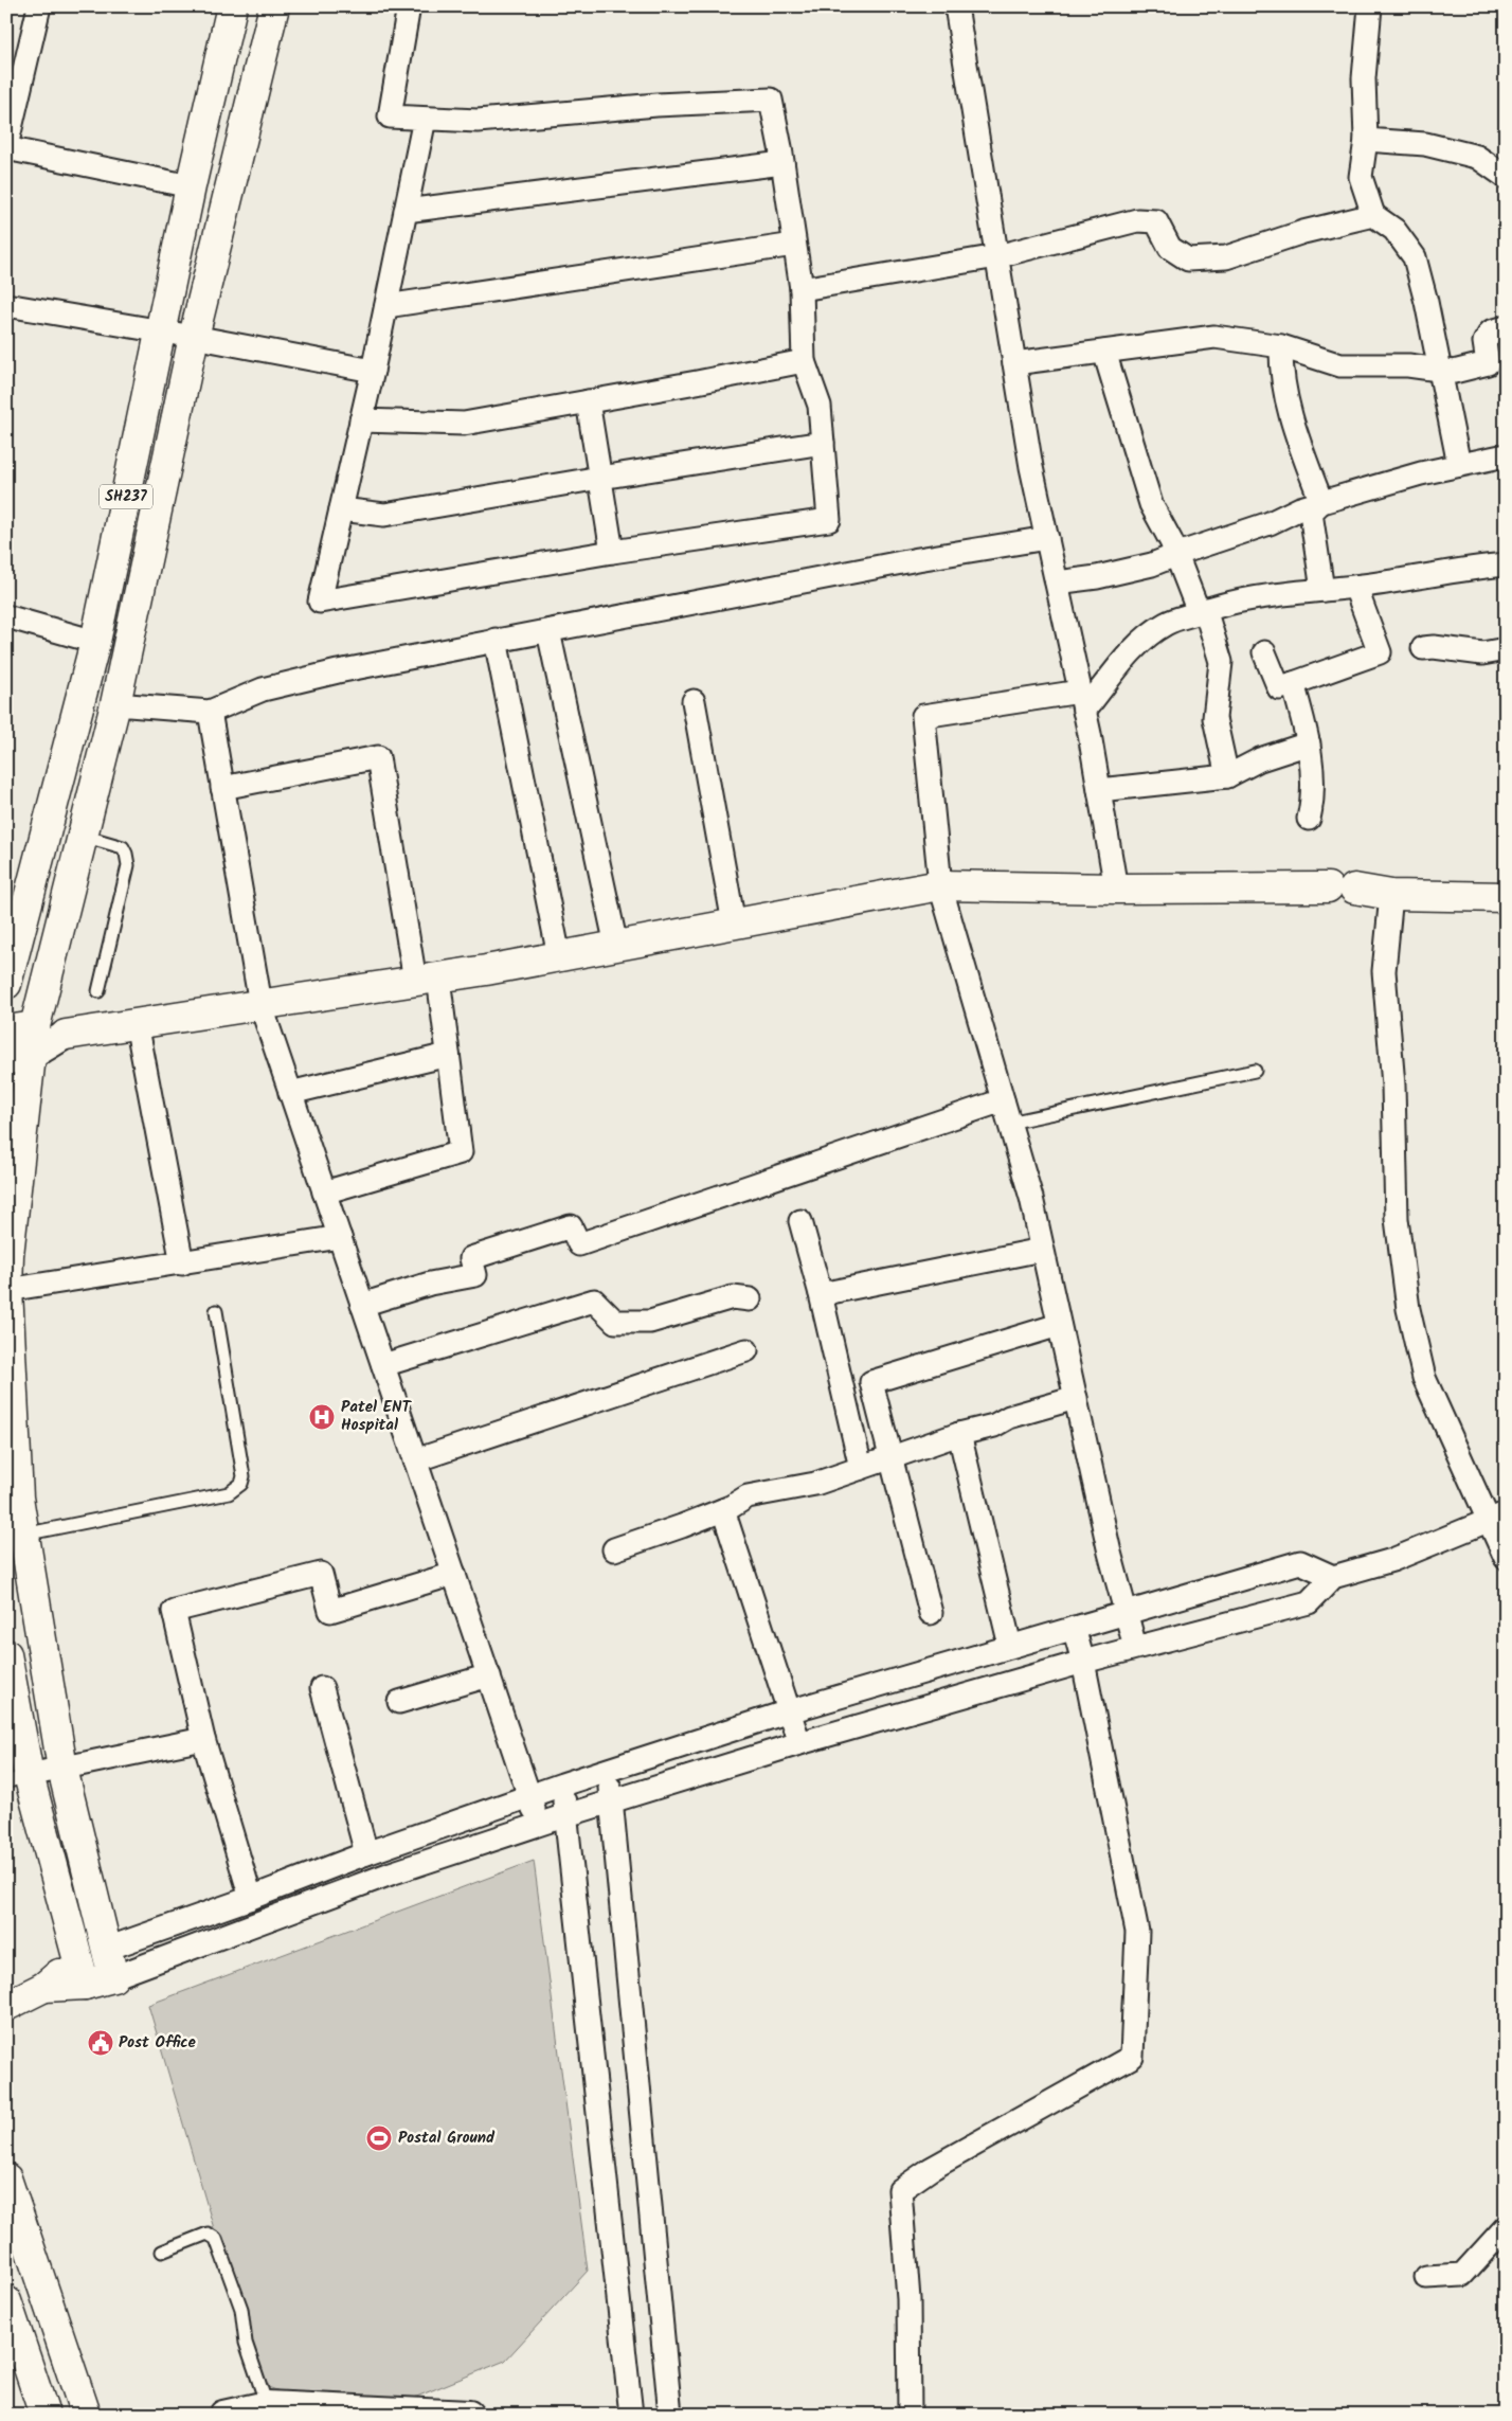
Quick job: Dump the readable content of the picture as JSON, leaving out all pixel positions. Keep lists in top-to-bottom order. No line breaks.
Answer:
{"streets":{"main road":["SH237"]},"places":{"hospital":["Patel ENT Hospital"],"public building":["Post Office"],"sports":["Postal Ground"]}}
